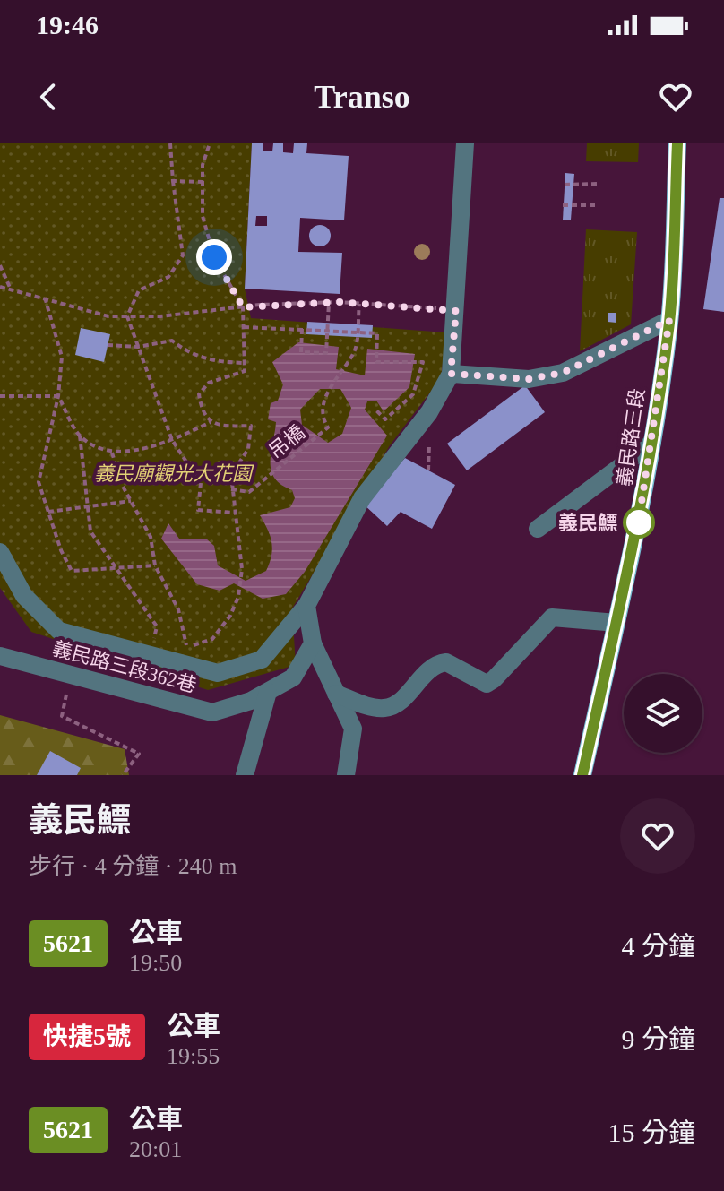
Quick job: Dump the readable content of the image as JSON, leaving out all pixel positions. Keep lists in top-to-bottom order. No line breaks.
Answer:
{"streets":{"main road":["義民路三段"],"lane":["義民路三段362巷"],"path":["吊橋"]},"parks":["義民廟觀光大花園"],"places":["義民鰾"],"lines":["bus line 5621"],"page":{"status":"19:46","header":"Transo","heading":["義民鰾","步行 · 4 分鐘 · 240 m"],"list":[{"mark":"5621","name":"公車","note":"19:50","value":"4 分鐘"},{"mark":"快捷5號","name":"公車","note":"19:55","value":"9 分鐘"},{"mark":"5621","name":"公車","note":"20:01","value":"15 分鐘"}]}}
